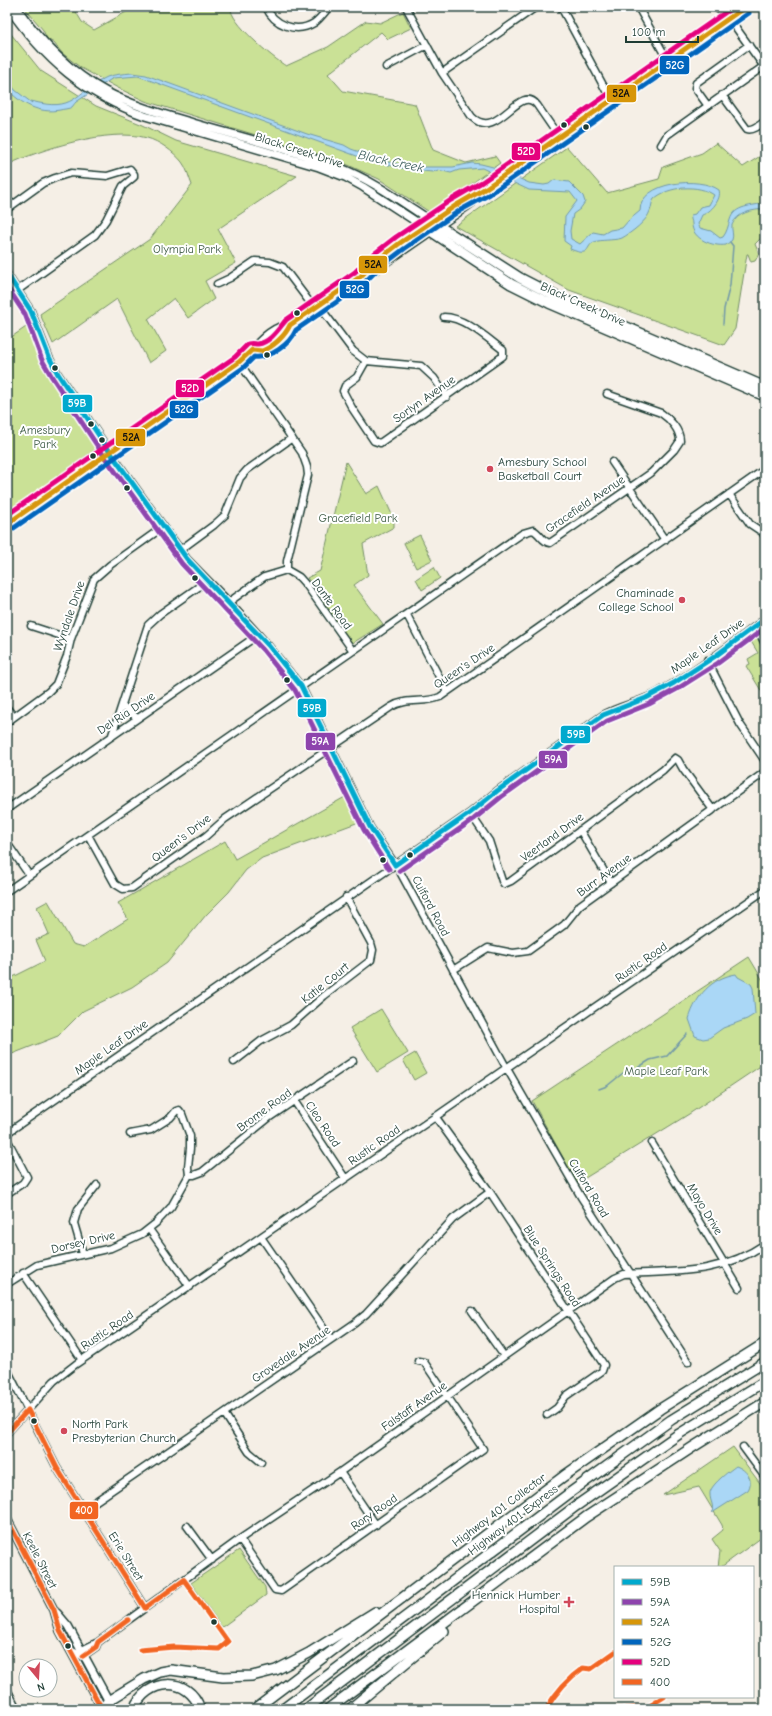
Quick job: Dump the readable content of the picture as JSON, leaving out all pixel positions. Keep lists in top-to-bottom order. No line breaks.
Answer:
{"streets":{"highway":["Black Creek Drive","Highway 401 Collector","Highway 401 Express"],"main road":["Keele Street"],"street":["Sorlyn Avenue","Gracefield Avenue","Dante Road","Wyndale Drive","Maple Leaf Drive","Queen's Drive","Del Ria Drive","Veerland Drive","Burr Avenue","Culford Road","Rustic Road","Katie Court","Brome Road","Cleo Road","Mayo Drive","Dorsey Drive","Blue Springs Road","Grovedale Avenue","Falstaff Avenue","Rory Road","Erie Street"]},"crossings":[["Gracefield Avenue","Dante Road"],["Gracefield Avenue","Queen's Drive"],["Gracefield Avenue","Culford Road"],["Wyndale Drive","Culford Road"],["Maple Leaf Drive","Veerland Drive"],["Maple Leaf Drive","Culford Road"],["Maple Leaf Drive","Katie Court"],["Queen's Drive","Culford Road"],["Del Ria Drive","Culford Road"],["Veerland Drive","Burr Avenue"],["Burr Avenue","Culford Road"],["Culford Road","Rustic Road"],["Culford Road","Falstaff Avenue"],["Rustic Road","Cleo Road"],["Rustic Road","Blue Springs Road"],["Rustic Road","Erie Street"],["Brome Road","Cleo Road"],["Brome Road","Dorsey Drive"],["Mayo Drive","Falstaff Avenue"],["Blue Springs Road","Grovedale Avenue"],["Blue Springs Road","Falstaff Avenue"],["Grovedale Avenue","Erie Street"],["Falstaff Avenue","Rory Road"],["Falstaff Avenue","Erie Street"],["Falstaff Avenue","Keele Street"]],"water":["Black Creek"],"parks":["Olympia Park","Amesbury Park","Gracefield Park","Maple Leaf Park"],"places":{"other":["Amesbury School Basketball Court","Chaminade College School","North Park Presbyterian Church"],"health":["Hennick Humber Hospital"]},"lines":["transit line 52A","transit line 52D","transit line 52G","transit line 59B","transit line 59A","transit line 400"],"legend":["59B","59A","52A","52G","52D","400"],"scale_bar":"100 m","north":"bottom"}
